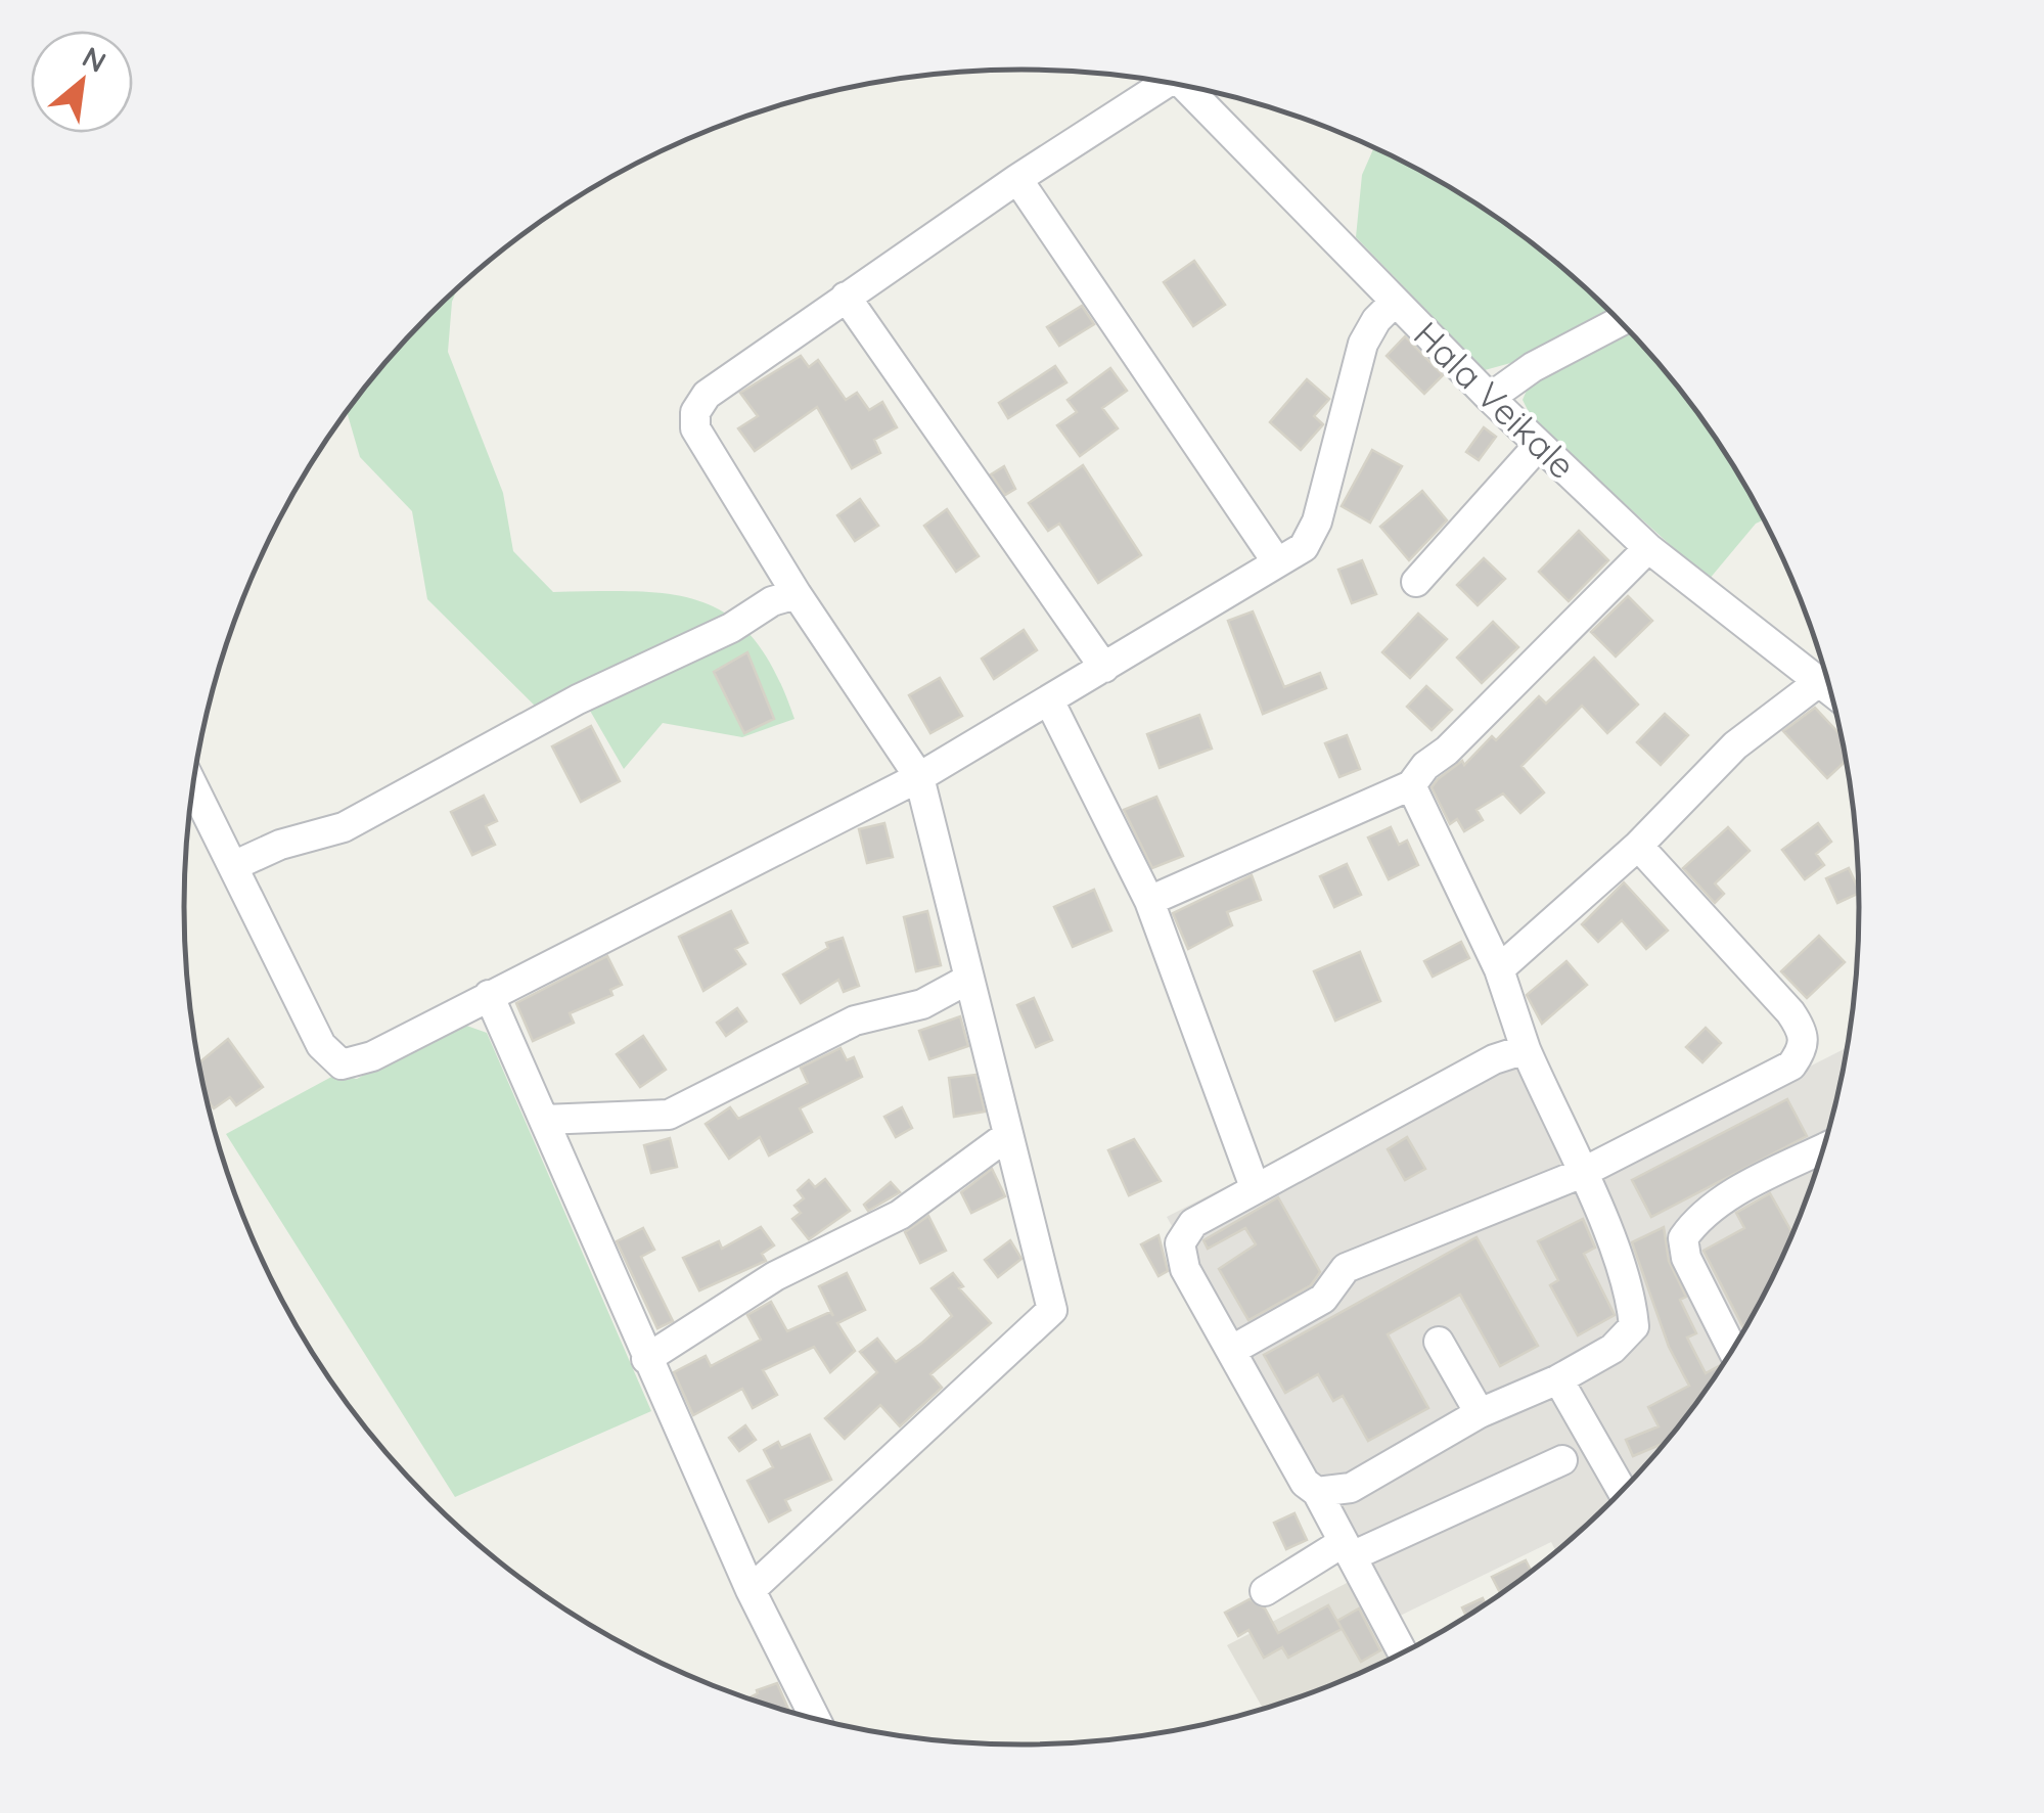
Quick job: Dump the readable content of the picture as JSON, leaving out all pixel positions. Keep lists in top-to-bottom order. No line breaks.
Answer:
{"streets":{"street":["Hala Veikale"]},"north":"top right"}
